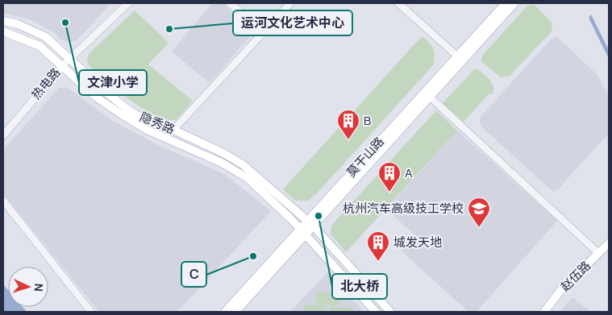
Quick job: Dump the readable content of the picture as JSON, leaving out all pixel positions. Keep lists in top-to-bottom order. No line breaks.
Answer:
{"streets":{"main road":["隐秀路","莫干山路","赵伍路"],"street":["热电路"]},"crossings":[["热电路","隐秀路"],["隐秀路","莫干山路"]],"places":{"other":["文津小学","运河文化艺术中心","北大桥","C"],"building":["B","A","城发天地"],"school or university":["杭州汽车高级技工学校"]},"north":"right"}
